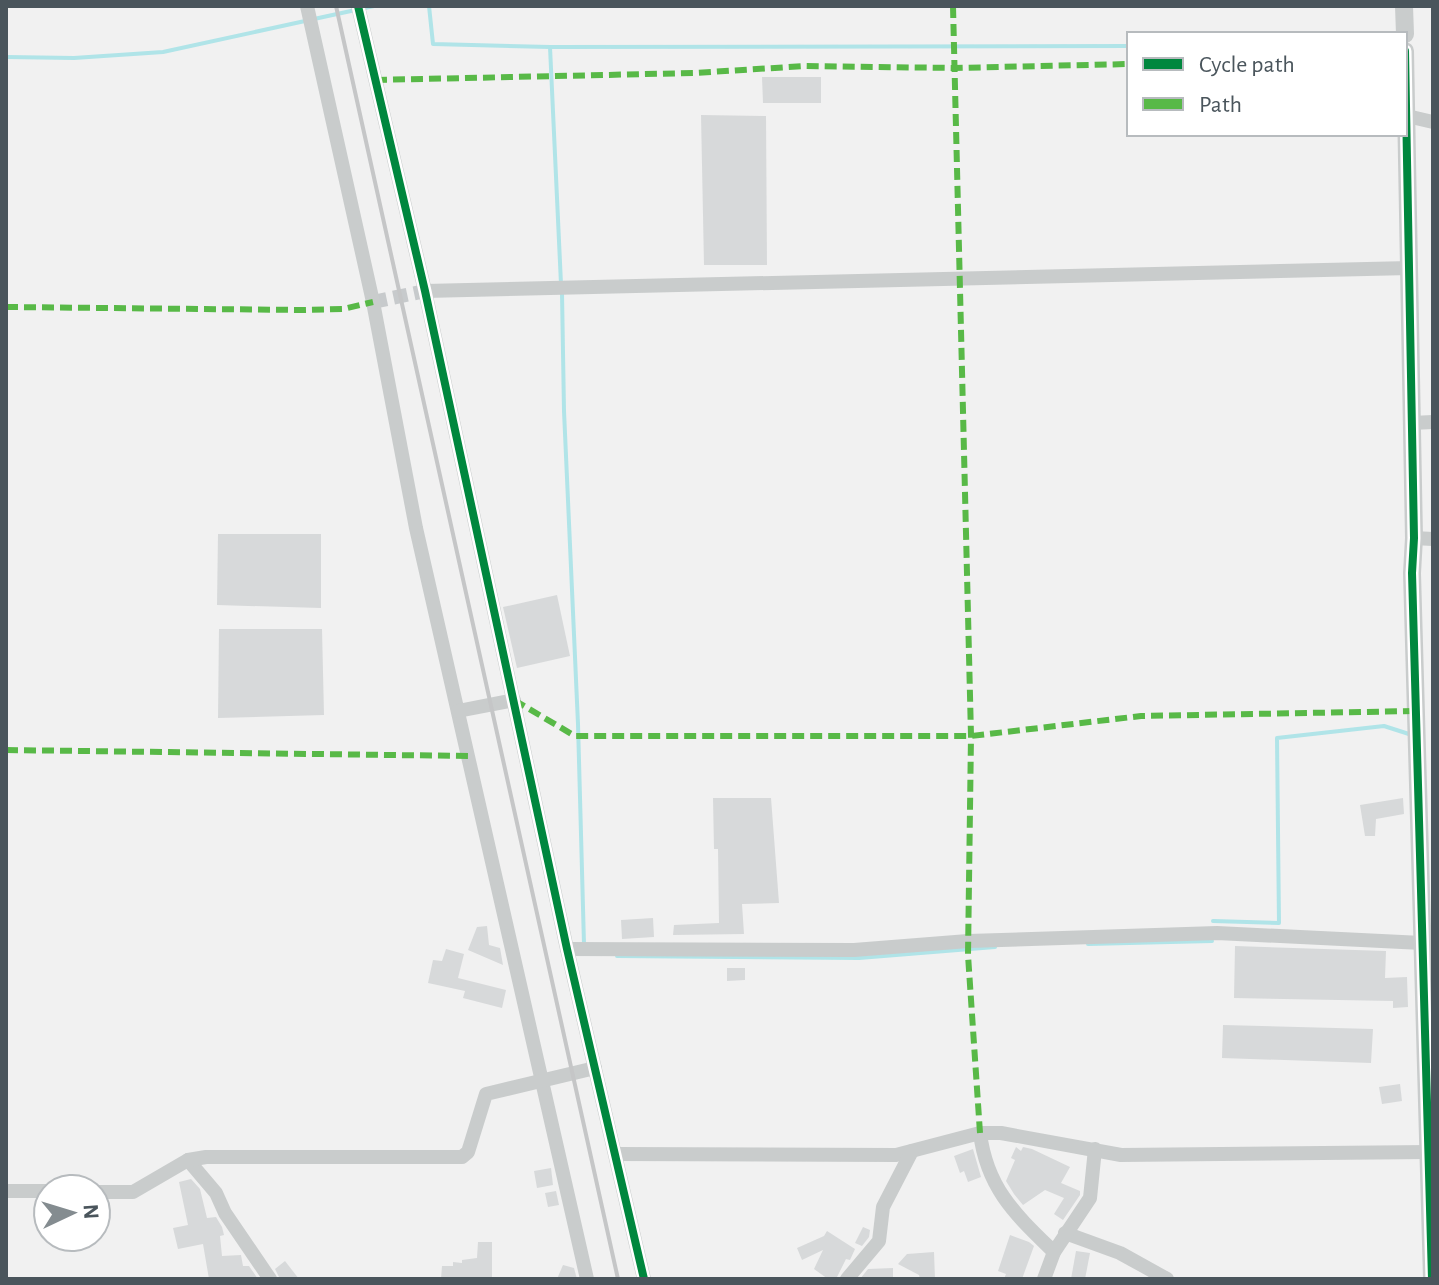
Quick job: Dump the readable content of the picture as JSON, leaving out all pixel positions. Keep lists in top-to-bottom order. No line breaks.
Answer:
{"legend":["Cycle path","Path"],"north":"right"}
